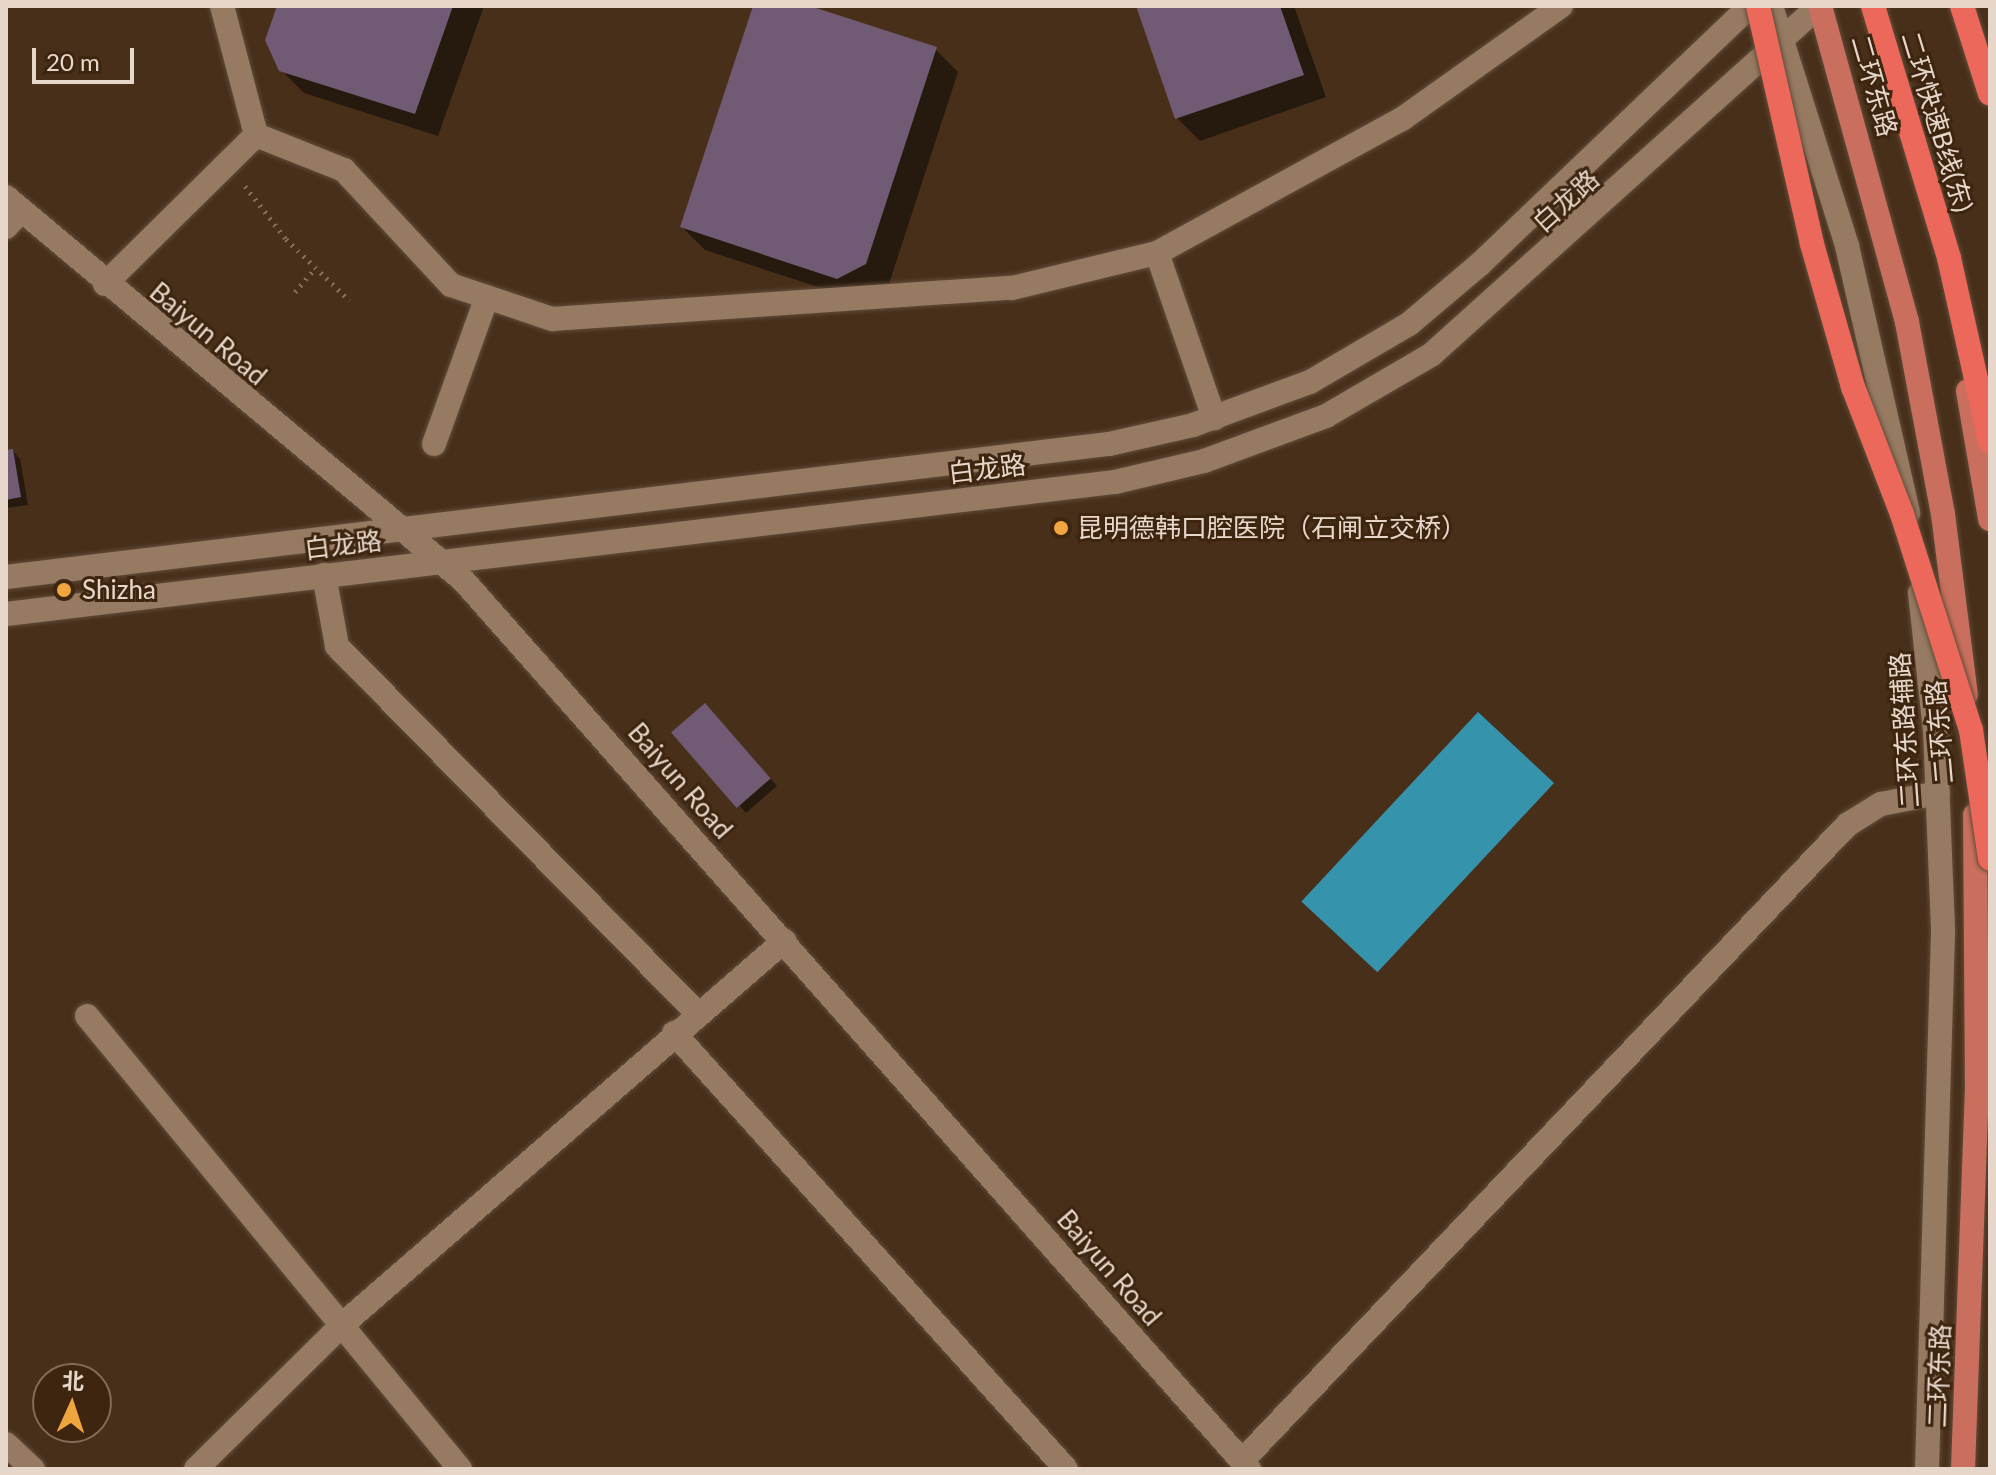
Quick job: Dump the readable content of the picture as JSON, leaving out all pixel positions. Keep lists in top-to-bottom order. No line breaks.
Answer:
{"streets":{"highway":["二环快速B线(东)"],"main road":["二环东路"],"street":["白龙路","Baiyun Road","二环东路辅路"]},"crossings":[["二环东路","二环快速B线(东)"],["二环东路","白龙路"],["白龙路","Baiyun Road"],["白龙路","二环东路辅路"]],"places":["昆明德韩口腔医院（石闸立交桥）","Shizha"],"scale_bar":"20 m","north":"top"}
